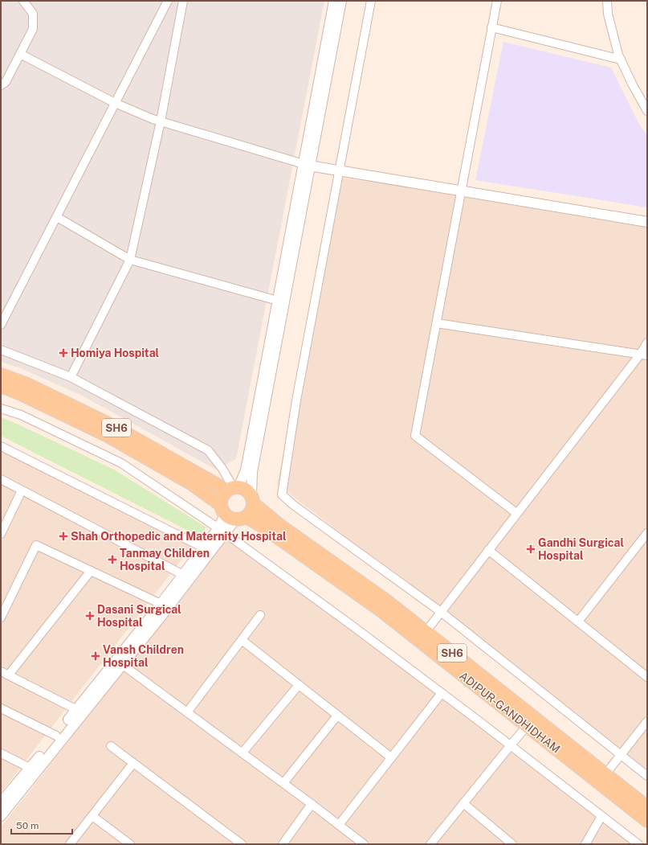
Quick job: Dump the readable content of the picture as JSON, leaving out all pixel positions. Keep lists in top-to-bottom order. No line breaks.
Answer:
{"streets":{"main road":["SH6","ADIPUR-GANDHIDHAM"]},"crossings":[["SH6","ADIPUR-GANDHIDHAM"]],"places":{"health":["Homiya Hospital","Shah Orthopedic and Maternity Hospital","Gandhi Surgical Hospital","Tanmay Children Hospital","Dasani Surgical Hospital","Vansh Children Hospital"]},"scale_bar":"50 m"}
